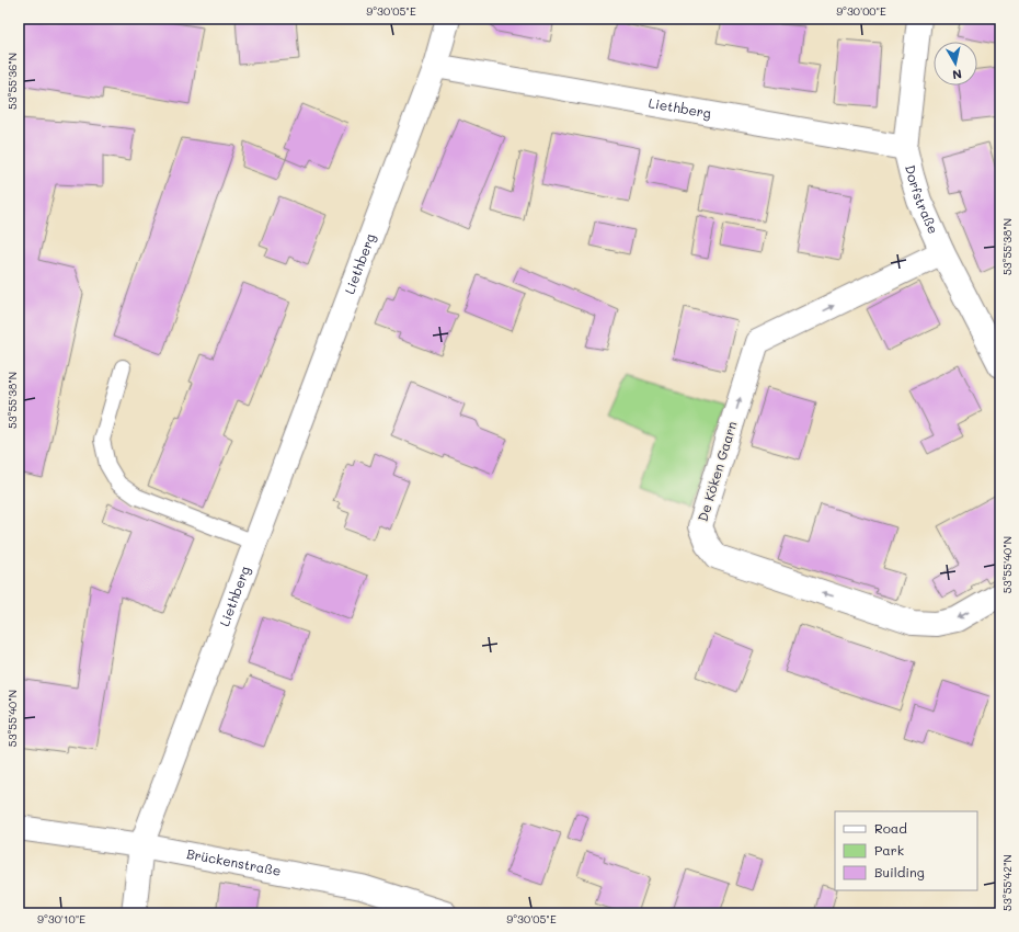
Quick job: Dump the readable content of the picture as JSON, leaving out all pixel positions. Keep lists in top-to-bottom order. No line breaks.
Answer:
{"streets":{"street":["Liethberg","Dorfstraße","De Köken Gaarn","Brückenstraße"]},"crossings":[["Liethberg","Dorfstraße"],["Liethberg","Brückenstraße"],["Dorfstraße","De Köken Gaarn"]],"legend":["Road","Park","Building"],"north":"bottom","coordinates":["9°30'05\"E","9°30'00\"E","53°55'36\"N","53°55'38\"N","53°55'40\"N","53°55'42\"N","9°30'10\"E"]}
